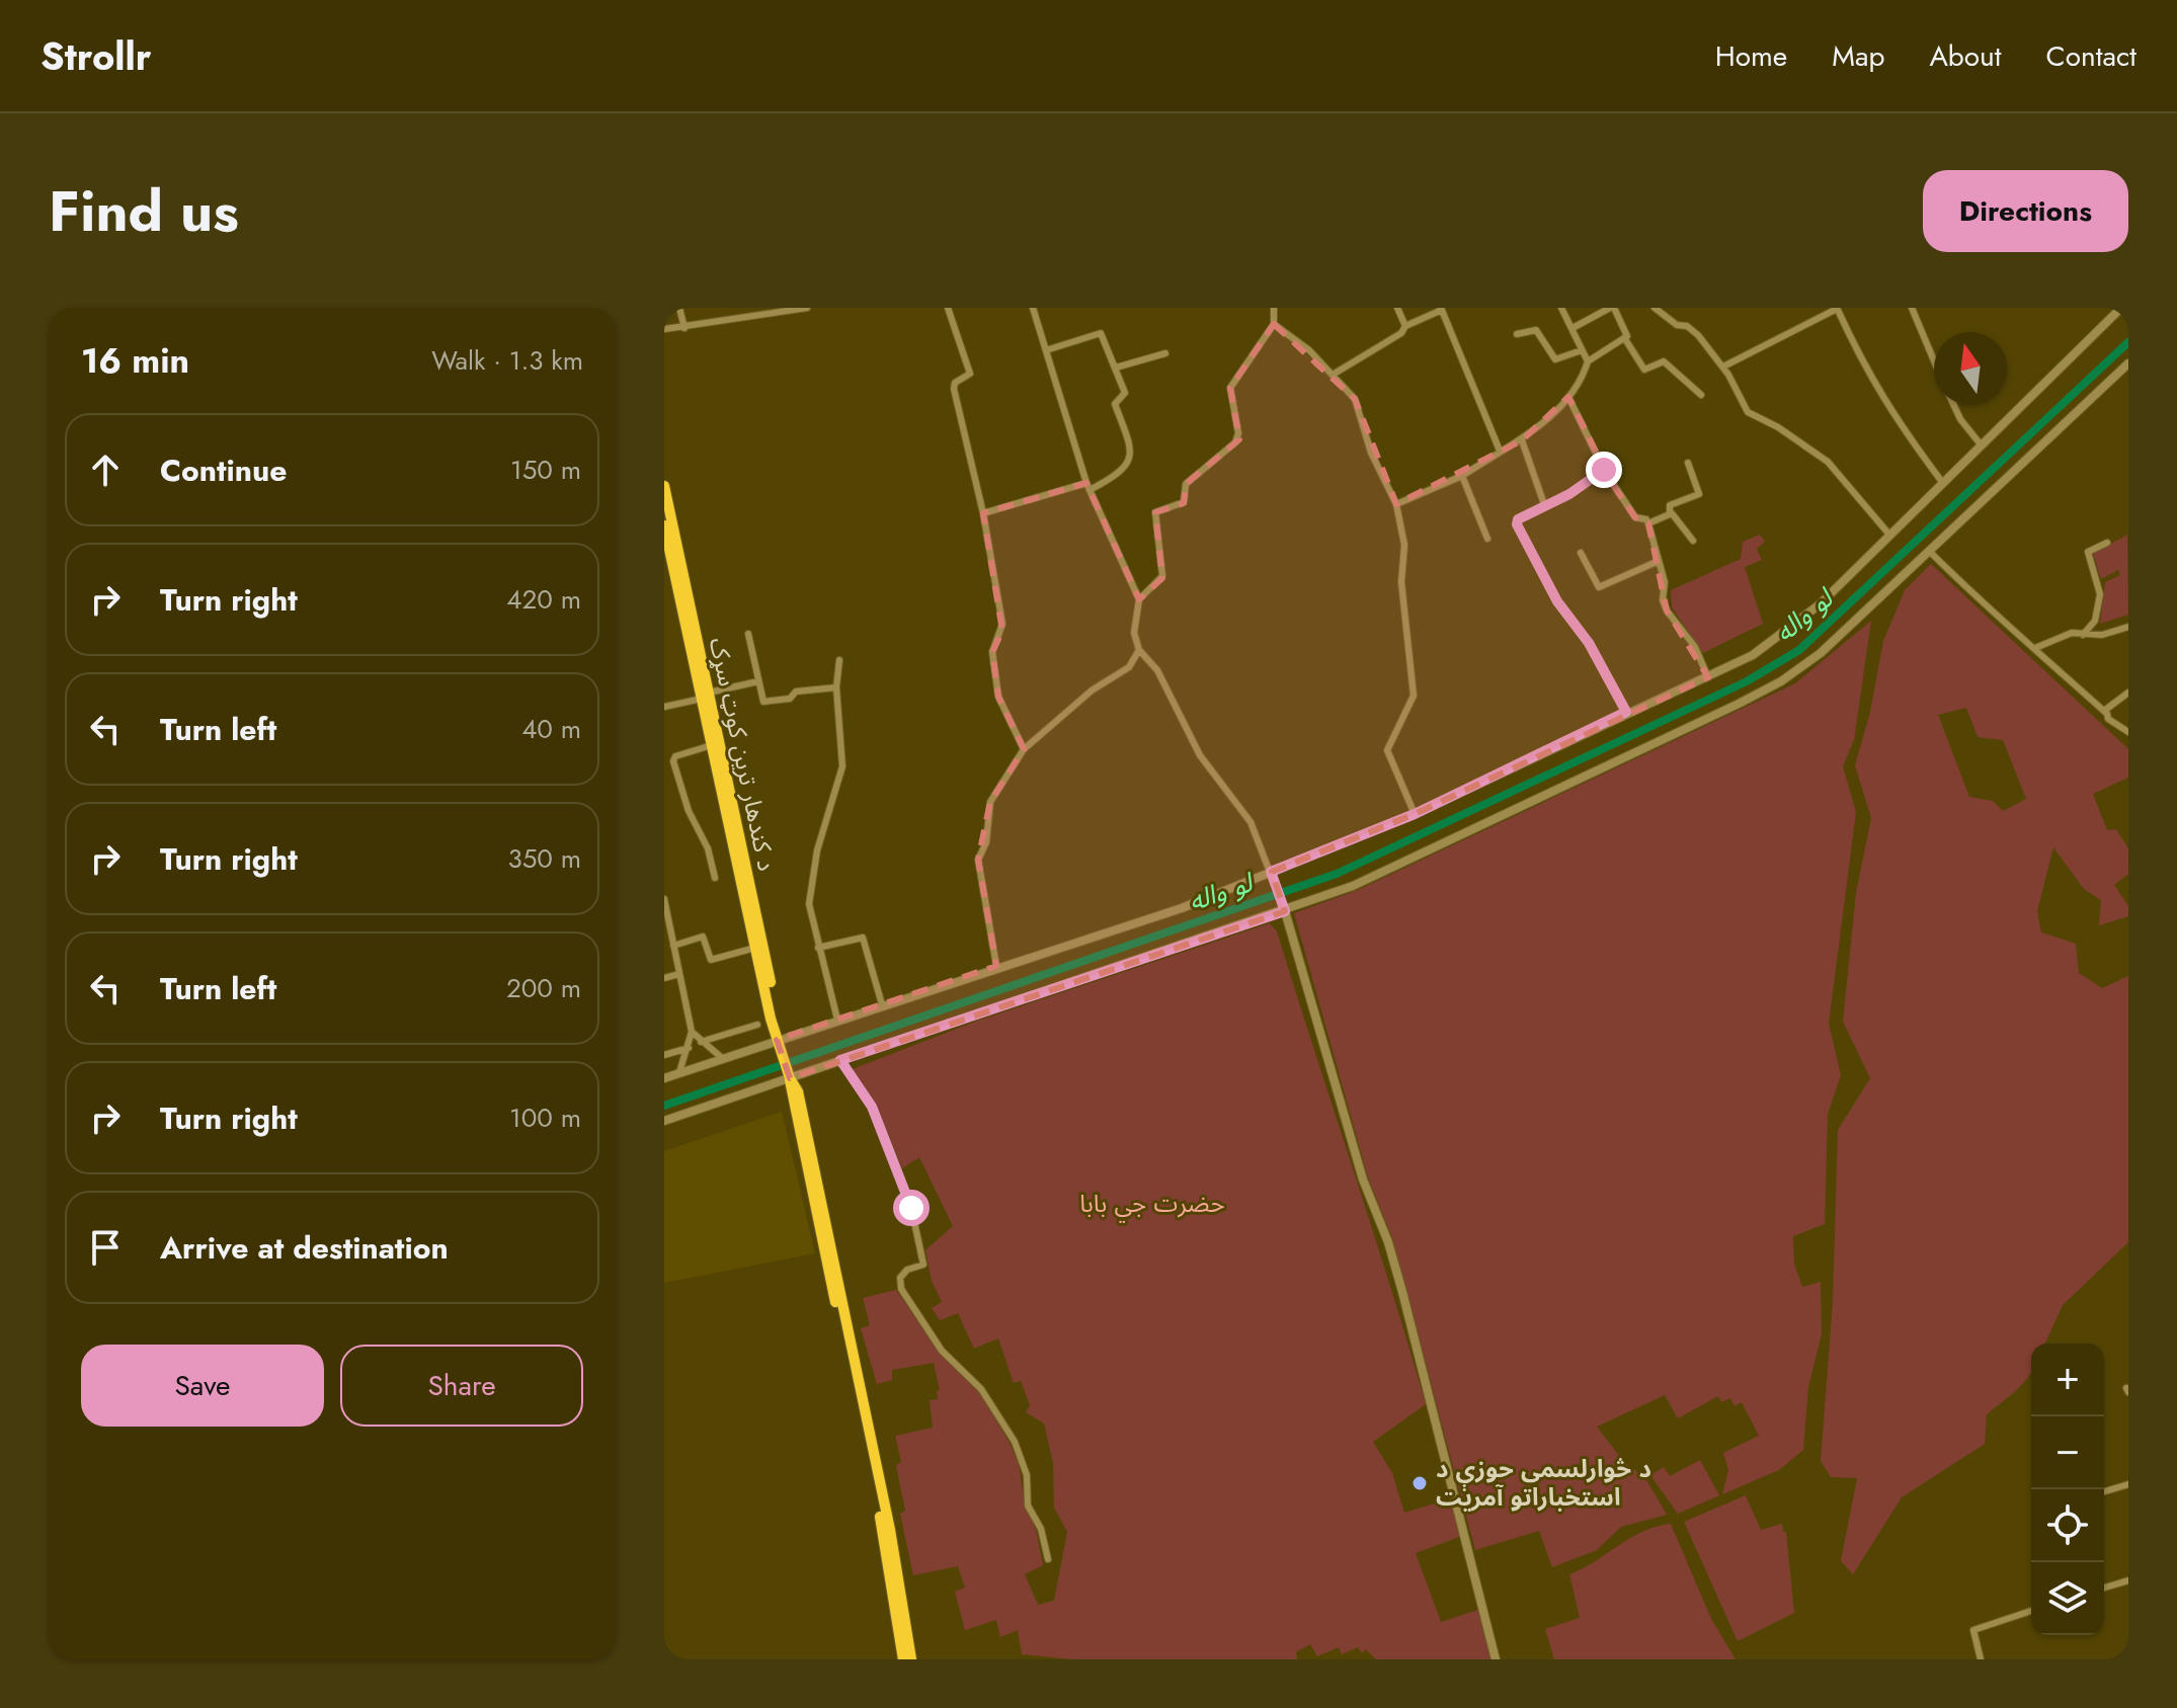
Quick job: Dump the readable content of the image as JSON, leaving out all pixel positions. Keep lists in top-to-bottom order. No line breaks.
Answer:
{"streets":{"main road":["د کندهار ترين کوټ سړک"]},"water":["لو واله"],"parks":["حضرت جي بابا"],"places":["د څوارلسمی حوزې د استخباراتو آمريت"],"north":"top","page":{"header":"Strollr","nav":["Home","Map","About","Contact"],"title":"Find us","buttons":["Directions",["Save","Share"]],"heading":["16 min","Walk · 1.3 km"],"list":[["Continue","150 m"],["Turn right","420 m"],["Turn left","40 m"],["Turn right","350 m"],["Turn left","200 m"],["Turn right","100 m"],"Arrive at destination"],"map_buttons":["+","−"]}}
